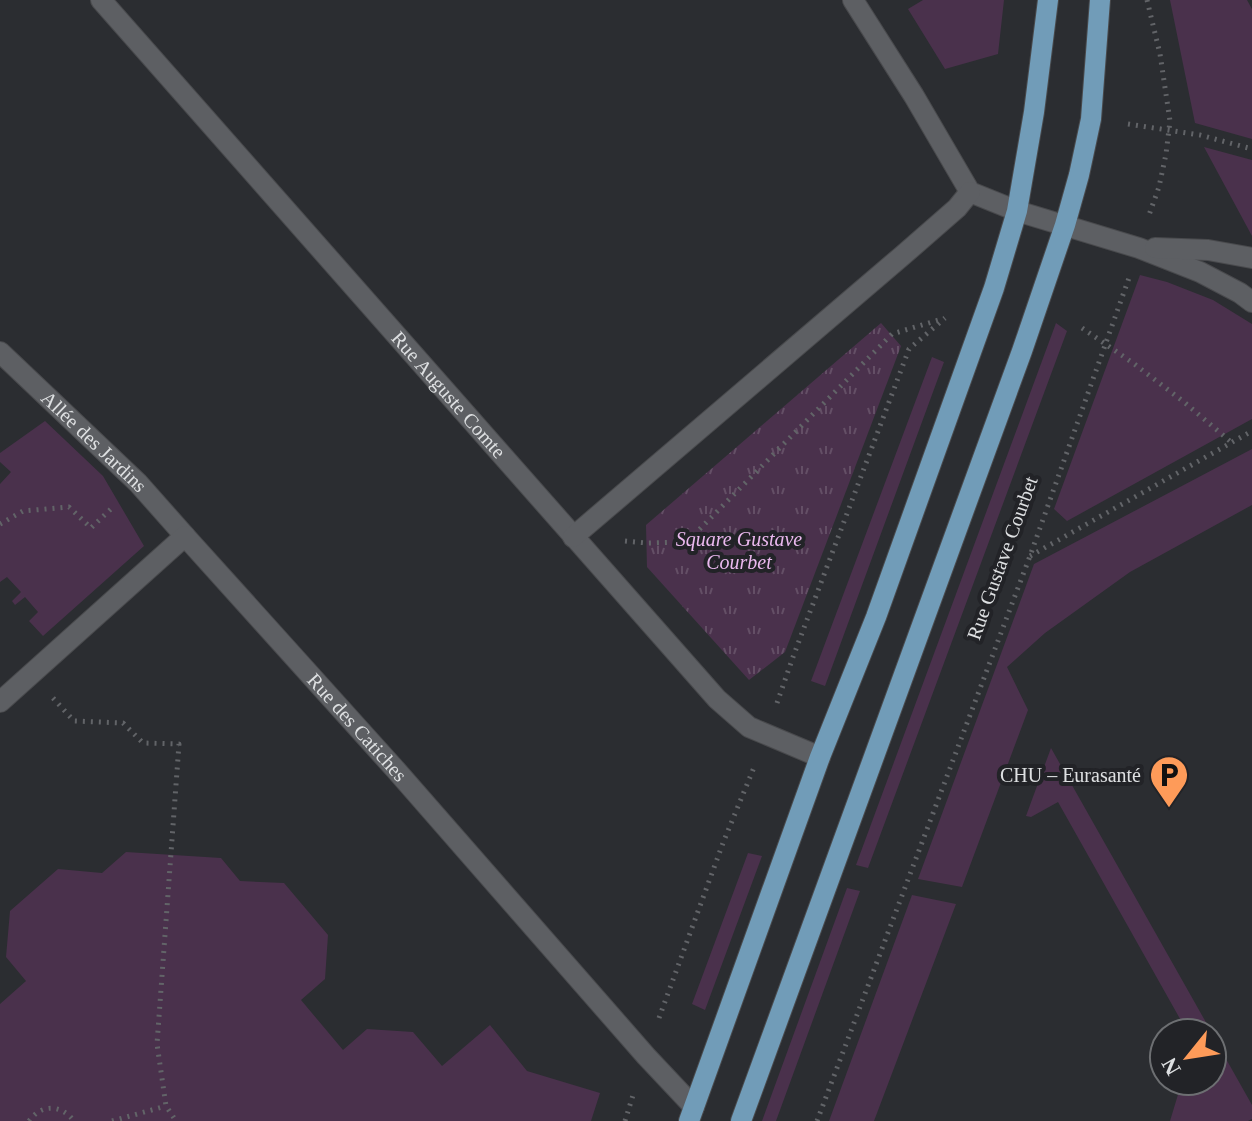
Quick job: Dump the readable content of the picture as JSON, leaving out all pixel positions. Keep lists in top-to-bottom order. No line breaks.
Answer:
{"streets":{"street":["Rue Auguste Comte","Allée des Jardins","Rue des Catiches"],"path":["Rue Gustave Courbet"]},"crossings":[["Allée des Jardins","Rue des Catiches"]],"parks":["Square Gustave Courbet"],"places":{"parking":["CHU – Eurasanté"]},"north":"bottom left"}
